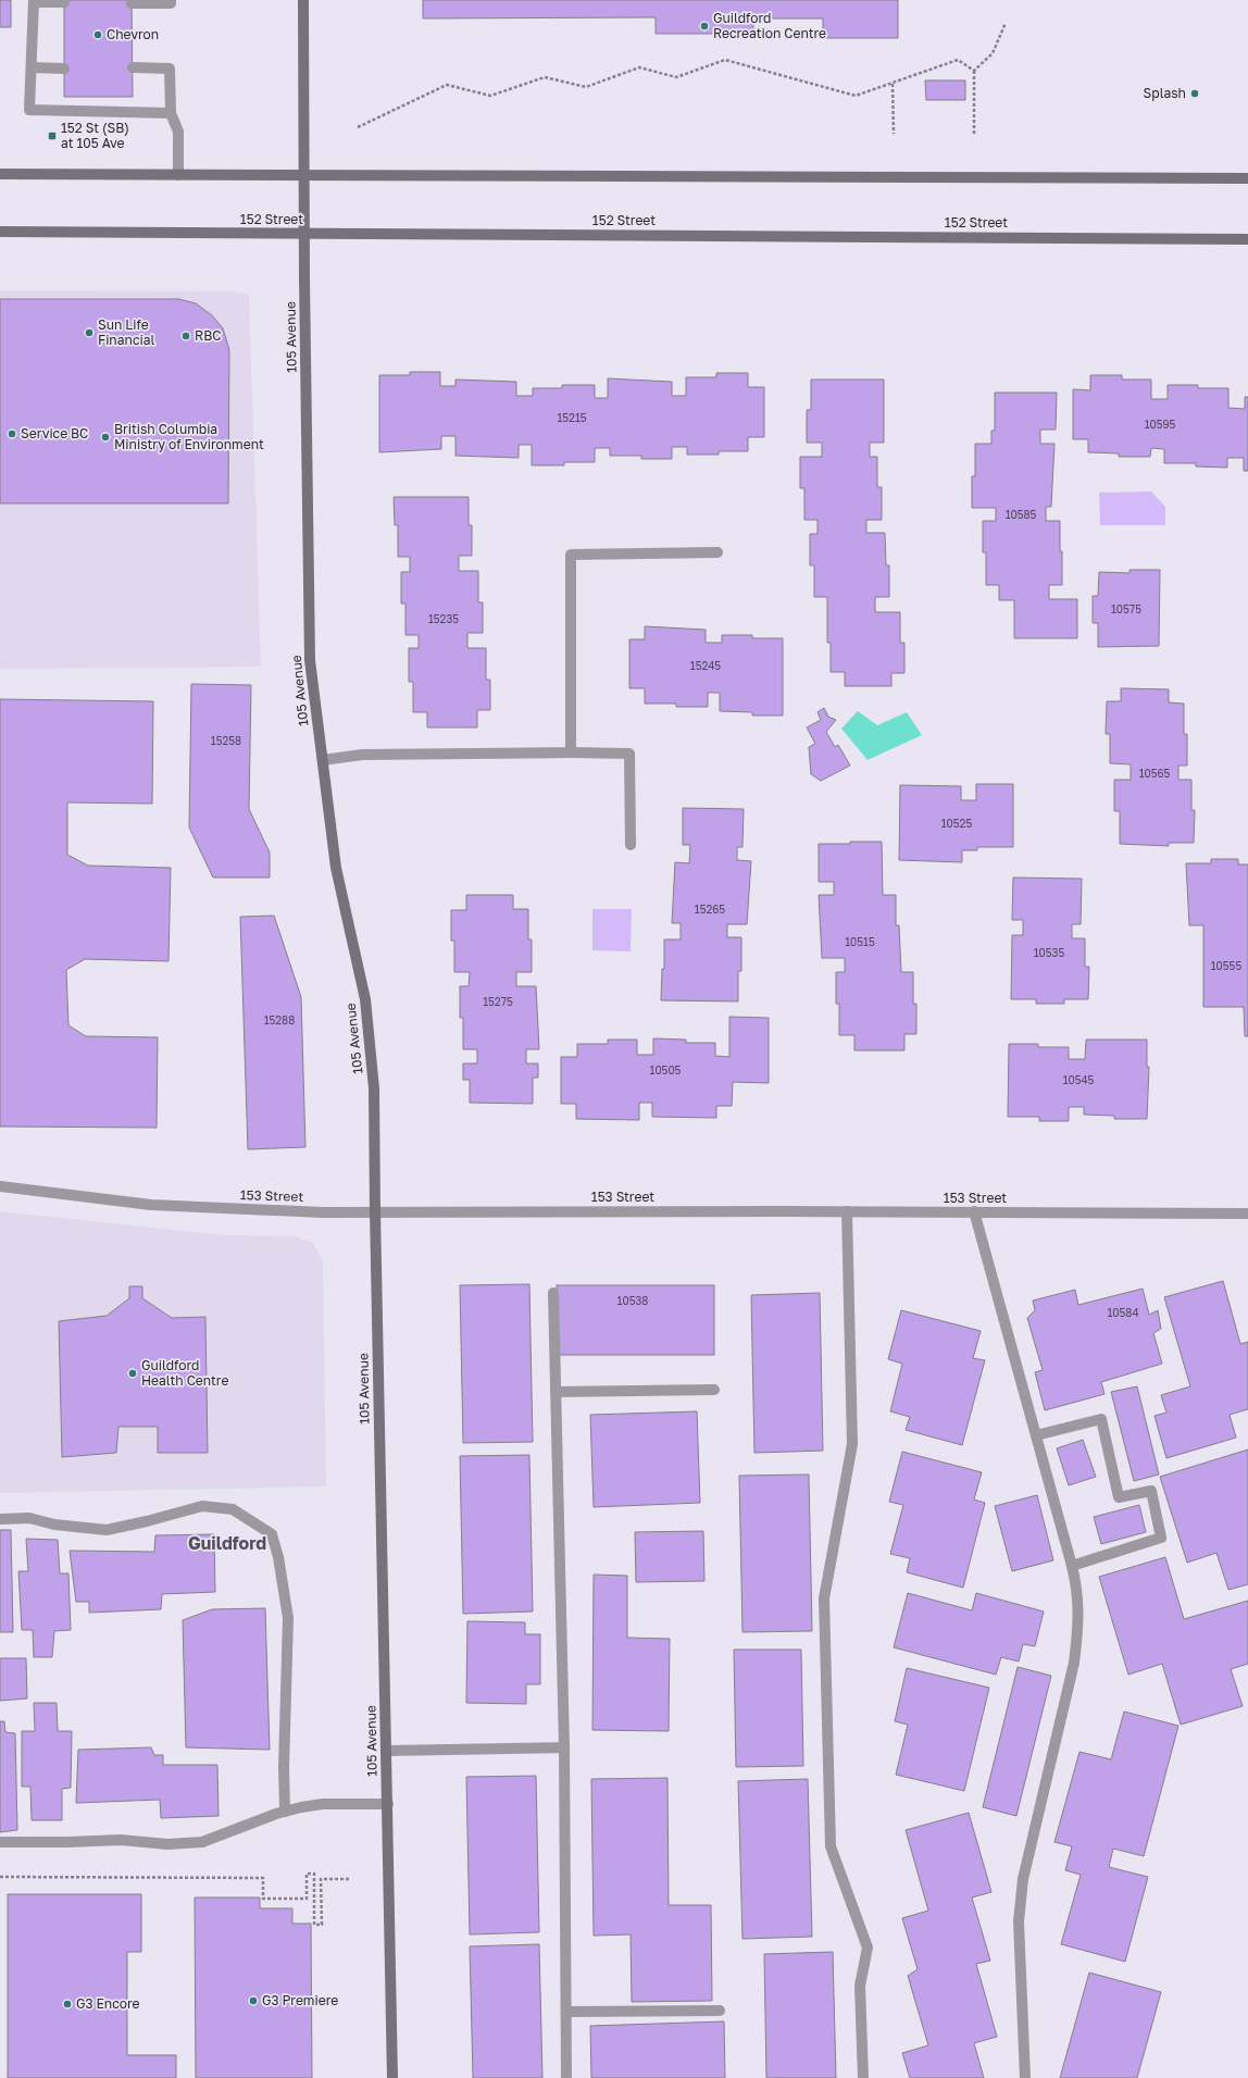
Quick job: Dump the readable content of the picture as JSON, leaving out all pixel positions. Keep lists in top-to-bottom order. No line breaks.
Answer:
{"streets":{"main road":["152 Street","105 Avenue"],"street":["153 Street"]},"crossings":[["152 Street","105 Avenue"],["105 Avenue","153 Street"]],"districts":["Guildford"],"places":{"other":["Guildford Recreation Centre","Chevron","Splash","Sun Life Financial","RBC","Service BC","British Columbia Ministry of Environment","Guildford Health Centre","G3 Premiere","G3 Encore"],"transit":["152 St (SB) at 105 Ave"]},"house_numbers":["15215","10595","10585","10575","15235","15245","15258","10565","10525","15265","10515","10535","10555","15275","15288","10505","10545","10538","10584"]}
